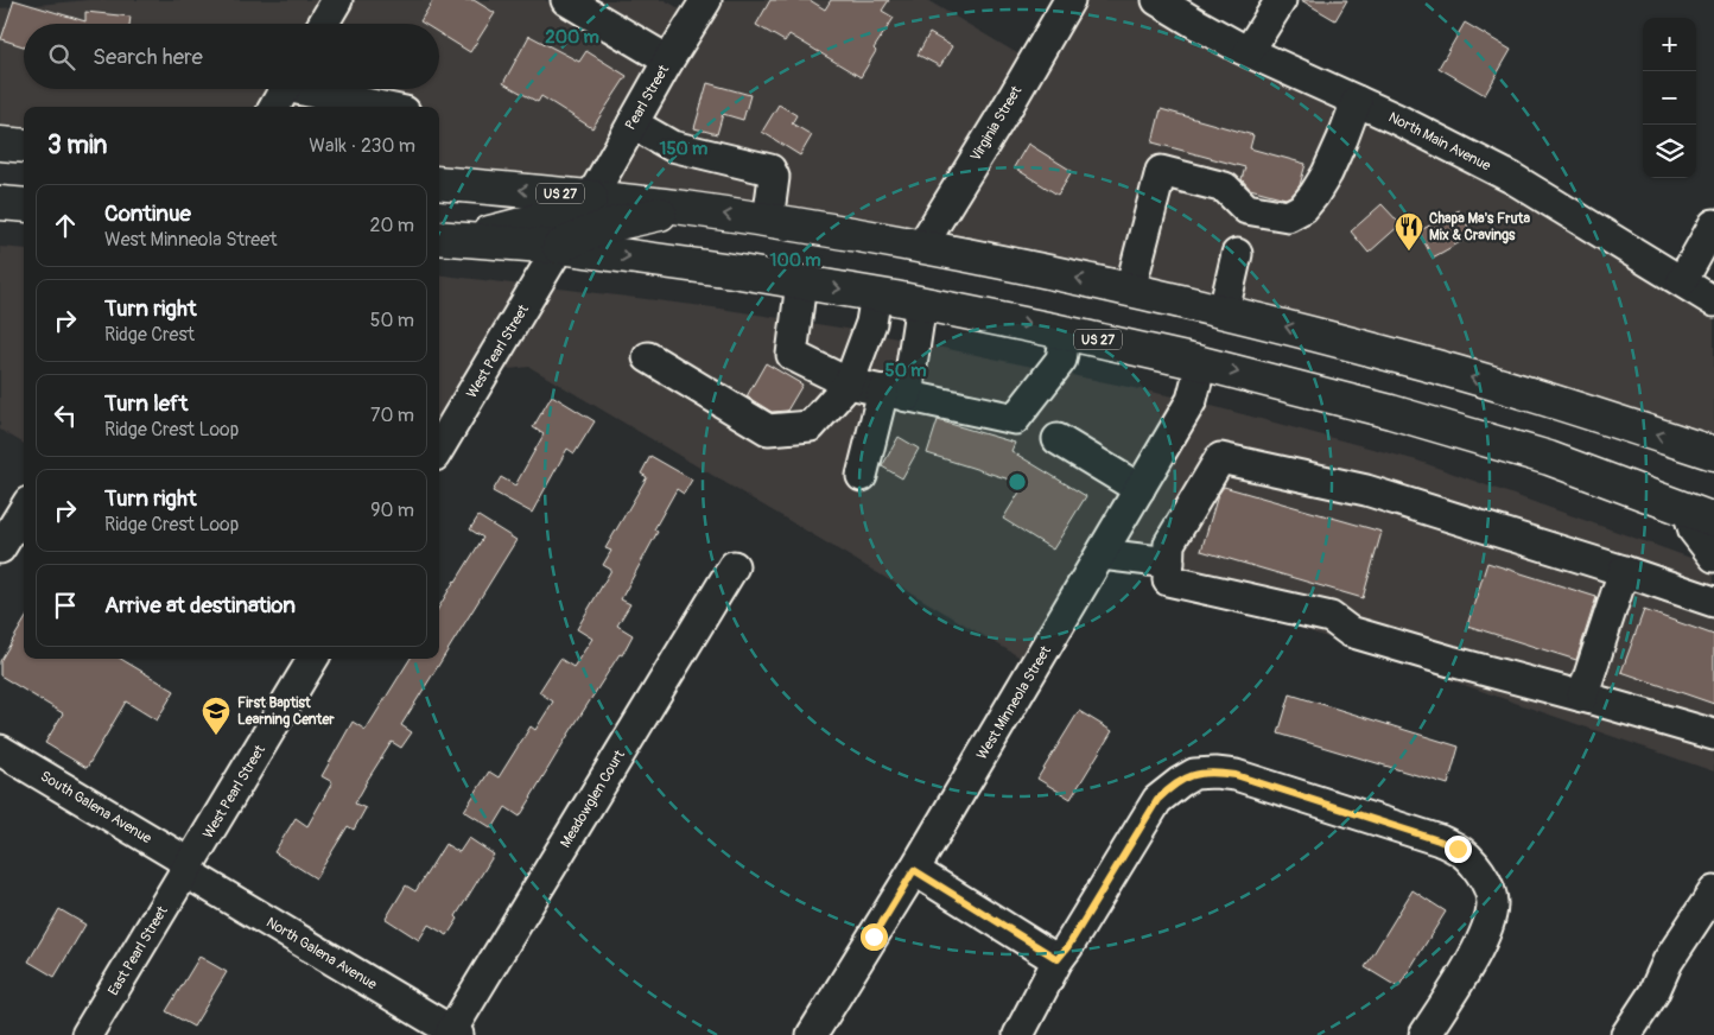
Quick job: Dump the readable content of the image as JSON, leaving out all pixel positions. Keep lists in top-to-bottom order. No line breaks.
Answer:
{"streets":{"highway":["US 27"],"street":["Pearl Street","Virginia Street","North Main Avenue","West Pearl Street","West Minneola Street","Meadowglen Court","South Galena Avenue","East Pearl Street","North Galena Avenue"]},"crossings":[["Pearl Street","US 27"],["Virginia Street","US 27"],["US 27","West Pearl Street"],["US 27","West Minneola Street"],["West Pearl Street","South Galena Avenue"],["West Pearl Street","East Pearl Street"],["West Pearl Street","North Galena Avenue"],["Meadowglen Court","North Galena Avenue"],["South Galena Avenue","East Pearl Street"],["South Galena Avenue","North Galena Avenue"],["East Pearl Street","North Galena Avenue"]],"places":{"restaurant":["Chapa Ma's Fruta Mix & Cravings"],"school or university":["First Baptist Learning Center"]},"page":{"map_buttons":["+","−"],"search":"Search here","heading":["3 min","Walk · 230 m"],"list":[["Continue","West Minneola Street","20 m"],["Turn right","Ridge Crest","50 m"],["Turn left","Ridge Crest Loop","70 m"],["Turn right","Ridge Crest Loop","90 m"],"Arrive at destination"]},"rings":["200 m","150 m","100 m","50 m"]}
